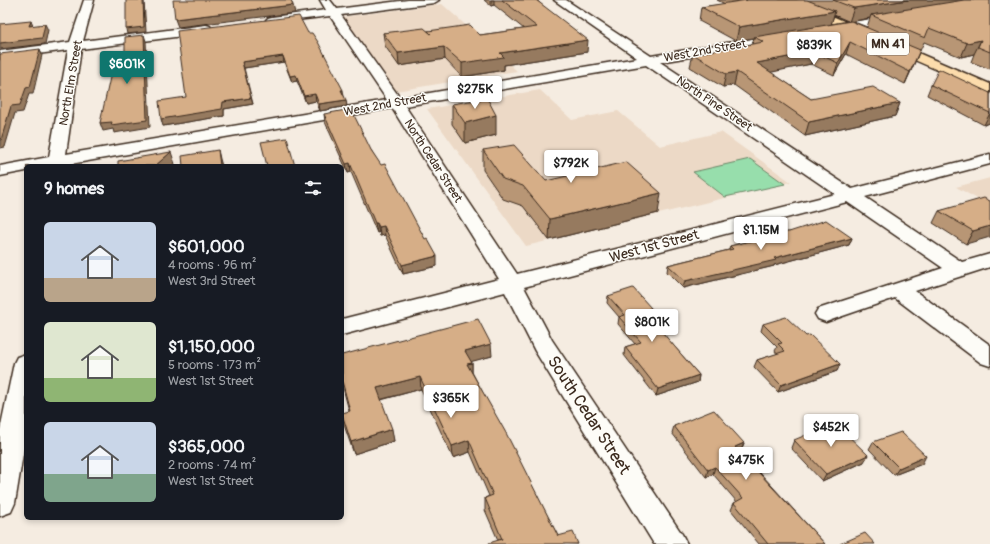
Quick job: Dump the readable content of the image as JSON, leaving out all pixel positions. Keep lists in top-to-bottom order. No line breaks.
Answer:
{"streets":{"main road":["MN 41"],"street":["West 2nd Street","North Elm Street","North Pine Street","North Cedar Street","West 1st Street","South Cedar Street"]},"crossings":[["West 2nd Street","North Elm Street"],["West 2nd Street","North Pine Street"],["West 2nd Street","North Cedar Street"],["North Pine Street","West 1st Street"],["North Cedar Street","West 1st Street"],["North Cedar Street","South Cedar Street"],["West 1st Street","South Cedar Street"]],"page":{"price":["$839K","$601K","$275K","$792K","$1.15M","$801K","$365K","$452K","$475K"],"heading":"9 homes","list":[{"name":"$601,000","note":"4 rooms · 96 m² · West 3rd Street"},{"name":"$1,150,000","note":"5 rooms · 173 m² · West 1st Street"},{"name":"$365,000","note":"2 rooms · 74 m² · West 1st Street"}]}}
